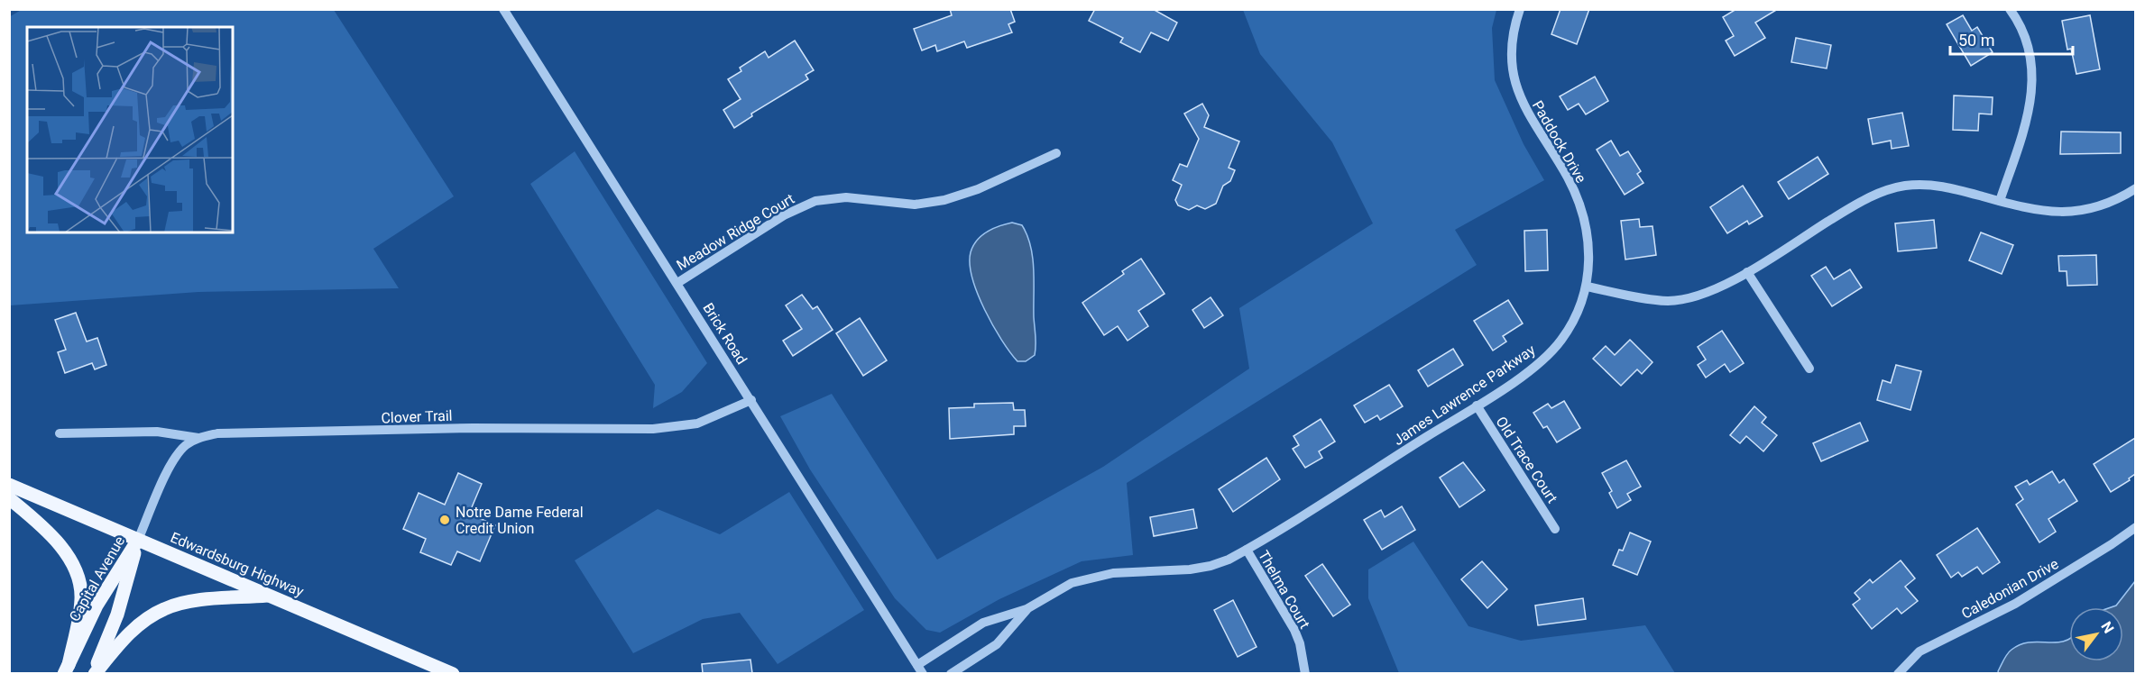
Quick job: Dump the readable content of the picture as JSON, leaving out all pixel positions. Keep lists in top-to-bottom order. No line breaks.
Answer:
{"streets":{"main road":["Edwardsburg Highway","Capital Avenue"],"street":["Paddock Drive","Meadow Ridge Court","Brick Road","James Lawrence Parkway","Clover Trail","Old Trace Court","Caledonian Drive","Thelma Court"]},"crossings":[["Paddock Drive","James Lawrence Parkway"],["Meadow Ridge Court","Brick Road"],["Brick Road","James Lawrence Parkway"],["Brick Road","Clover Trail"],["James Lawrence Parkway","Old Trace Court"],["James Lawrence Parkway","Thelma Court"],["Clover Trail","Edwardsburg Highway"],["Clover Trail","Capital Avenue"],["Edwardsburg Highway","Capital Avenue"]],"places":["Notre Dame Federal Credit Union"],"scale_bar":"50 m","north":"top right"}
